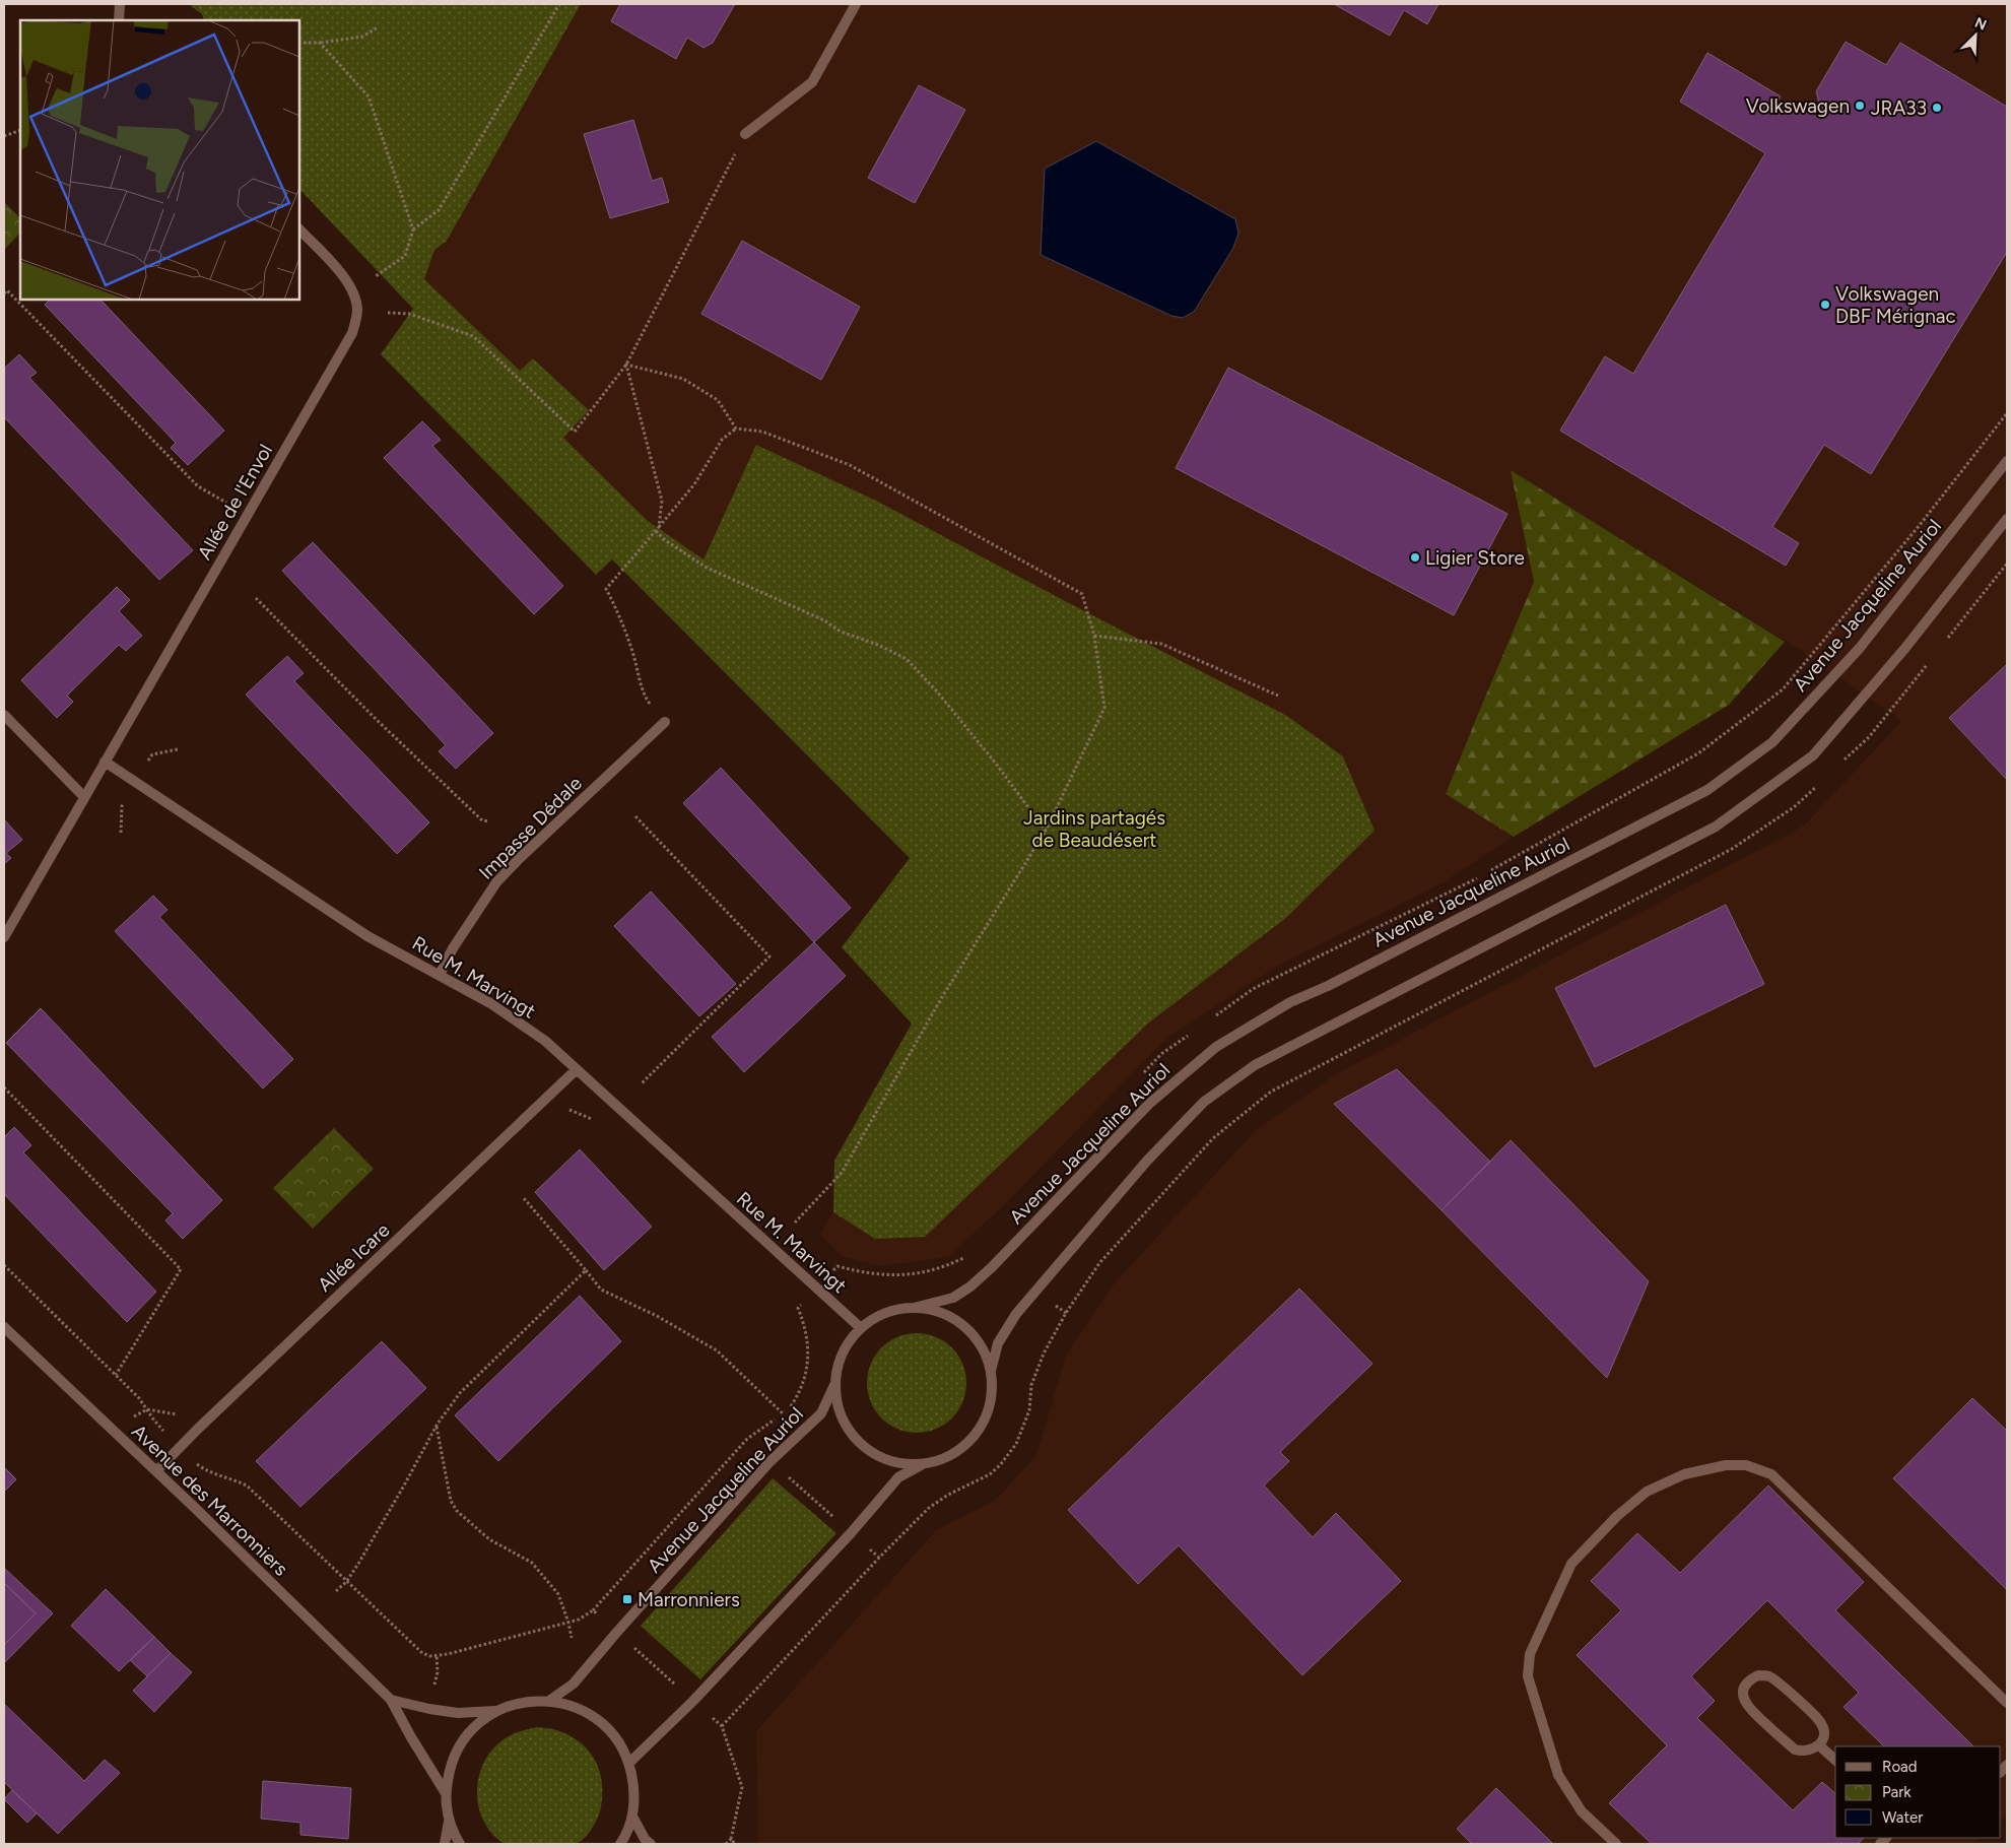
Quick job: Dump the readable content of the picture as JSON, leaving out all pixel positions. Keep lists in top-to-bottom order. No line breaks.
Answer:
{"streets":{"street":["Allée de l'Envol","Avenue Jacqueline Auriol","Impasse Dédale","Rue M. Marvingt","Allée Icare","Avenue des Marronniers"]},"crossings":[["Allée de l'Envol","Rue M. Marvingt"],["Avenue Jacqueline Auriol","Rue M. Marvingt"],["Impasse Dédale","Rue M. Marvingt"],["Rue M. Marvingt","Allée Icare"],["Allée Icare","Avenue des Marronniers"]],"parks":["Jardins partagés de Beaudésert"],"places":{"other":["Volkswagen","JRA33","Volkswagen DBF Mérignac","Ligier Store"],"transit":["Marronniers"]},"legend":["Road","Park","Water"],"north":"top right"}
